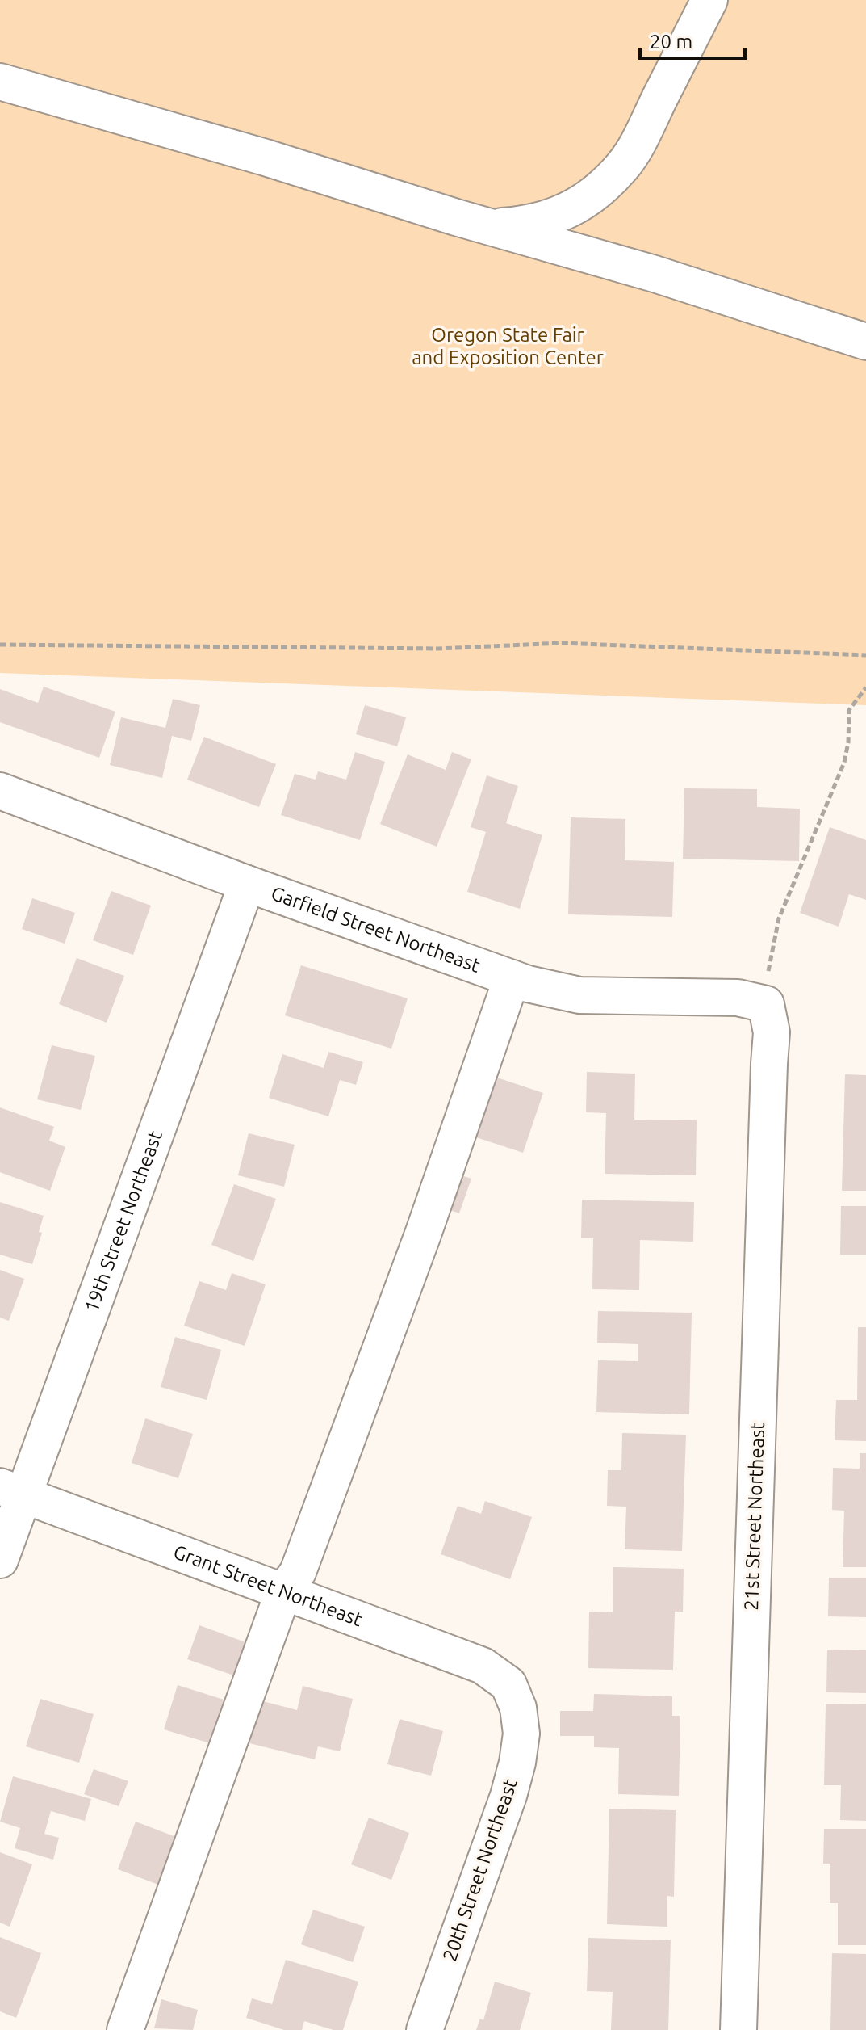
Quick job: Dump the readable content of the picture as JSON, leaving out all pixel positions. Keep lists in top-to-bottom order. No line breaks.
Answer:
{"streets":{"street":["Garfield Street Northeast","19th Street Northeast","21st Street Northeast","Grant Street Northeast","20th Street Northeast"]},"crossings":[["Garfield Street Northeast","19th Street Northeast"],["Garfield Street Northeast","21st Street Northeast"],["19th Street Northeast","Grant Street Northeast"],["Grant Street Northeast","20th Street Northeast"]],"parks":["Oregon State Fair and Exposition Center"],"scale_bar":"20 m"}
